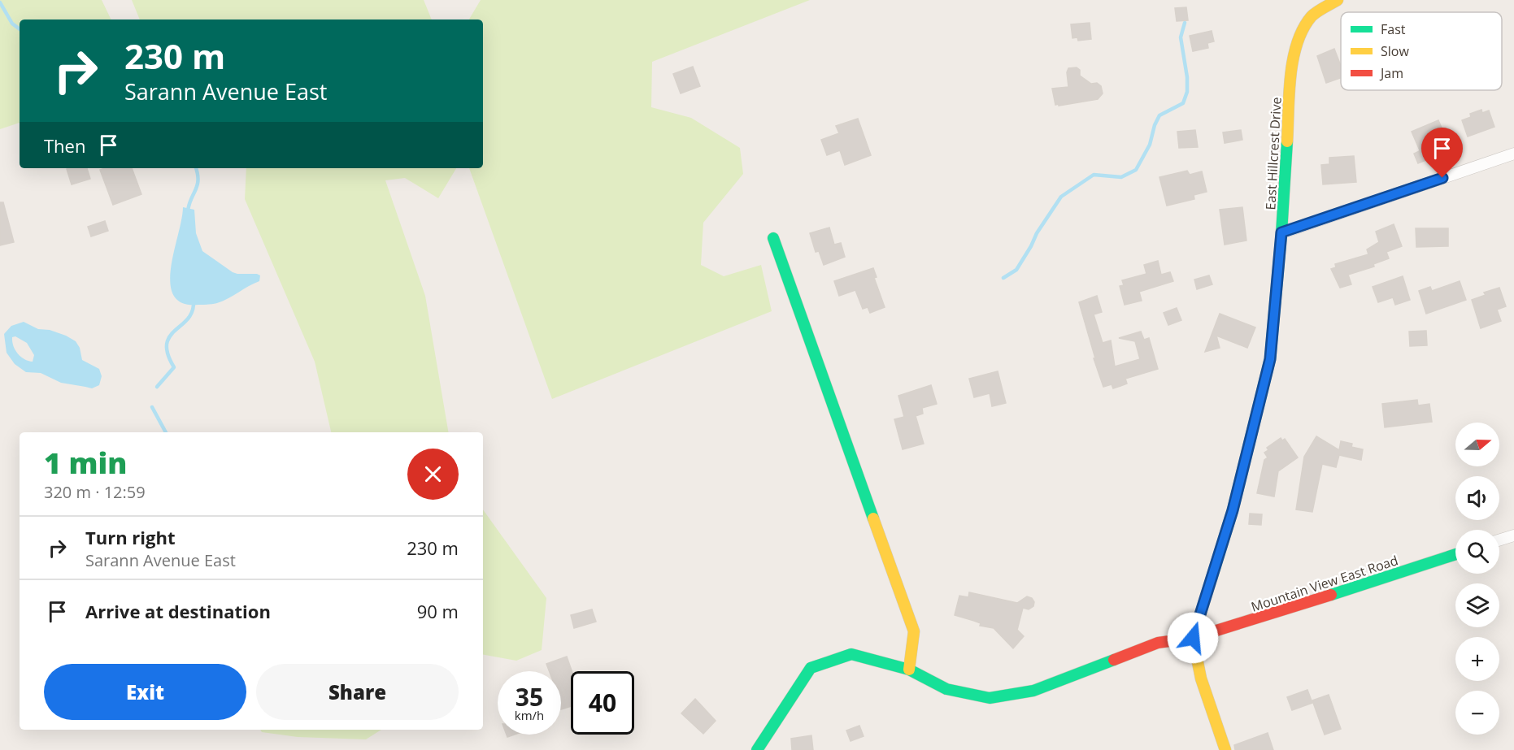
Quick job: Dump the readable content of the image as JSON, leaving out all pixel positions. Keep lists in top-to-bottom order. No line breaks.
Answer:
{"streets":{"street":["East Hillcrest Drive","Mountain View East Road"]},"crossings":[["East Hillcrest Drive","Mountain View East Road"]],"legend":["Fast","Slow","Jam"],"north":"right","page":{"turn":["230 m","Sarann Avenue East"],"then":"Then","map_buttons":["+","−"],"heading":["1 min","320 m · 12:59"],"list":[{"name":"Turn right","note":"Sarann Avenue East","value":"230 m"},{"name":"Arrive at destination","value":"90 m"}],"buttons":["Exit","Share"],"speed":"35 km/h","limit":"40"}}
